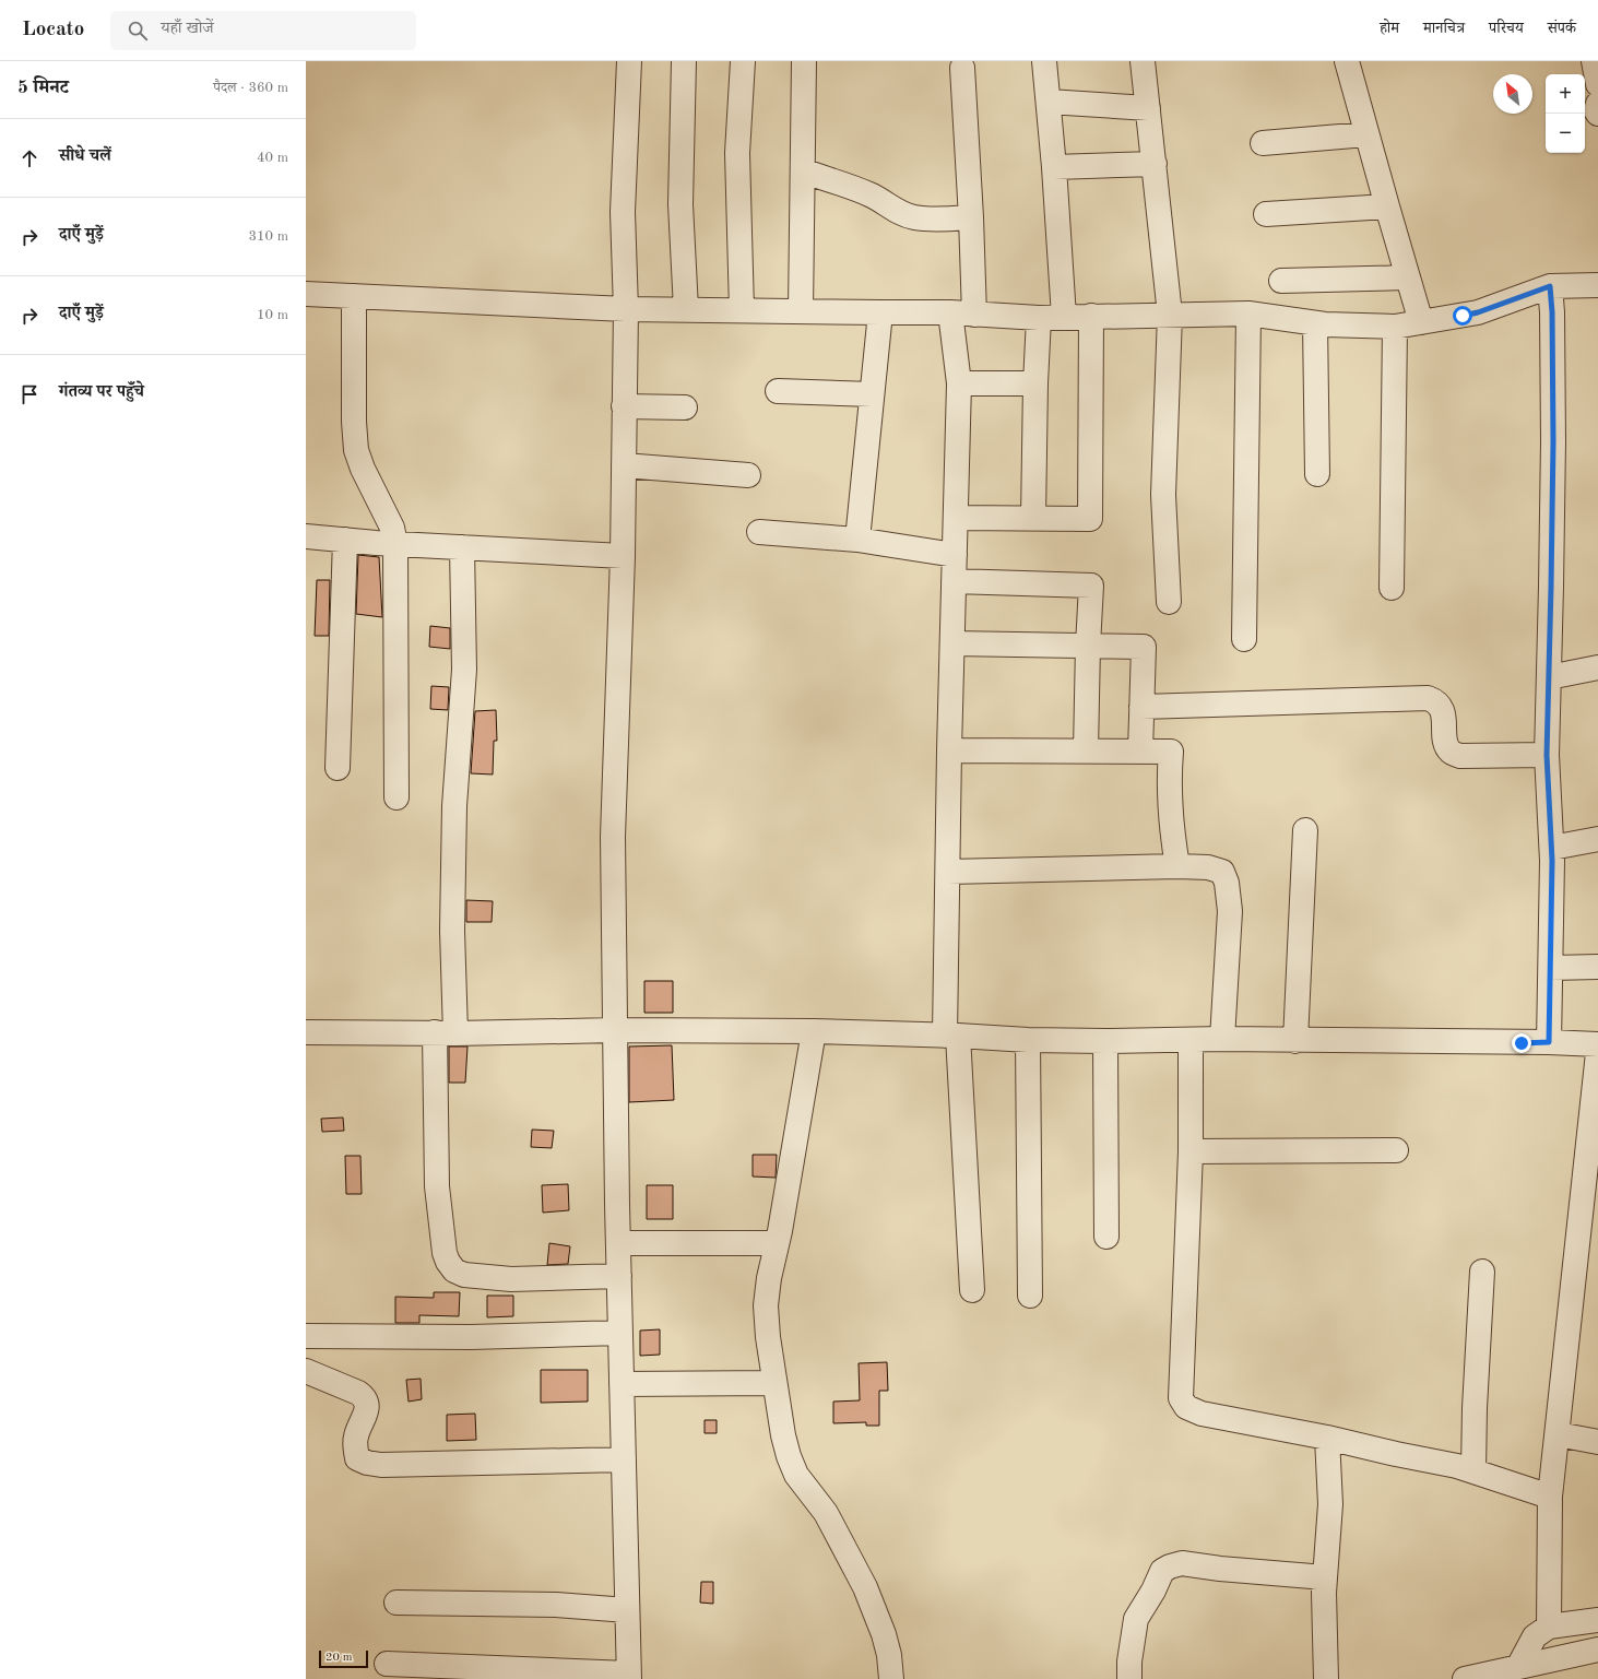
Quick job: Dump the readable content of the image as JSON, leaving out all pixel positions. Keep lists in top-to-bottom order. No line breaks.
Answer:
{"scale_bar":"20 m","north":"top left","page":{"header":"Locato","search":"यहाँ खोजें","nav":["होम","मानचित्र","परिचय","संपर्क"],"heading":["5 मिनट","पैदल · 360 m"],"map_buttons":["+","−"],"list":[["सीधे चलें","40 m"],["दाएँ मुड़ें","310 m"],["दाएँ मुड़ें","10 m"],"गंतव्य पर पहुँचे"],"scale":"20 m"}}
